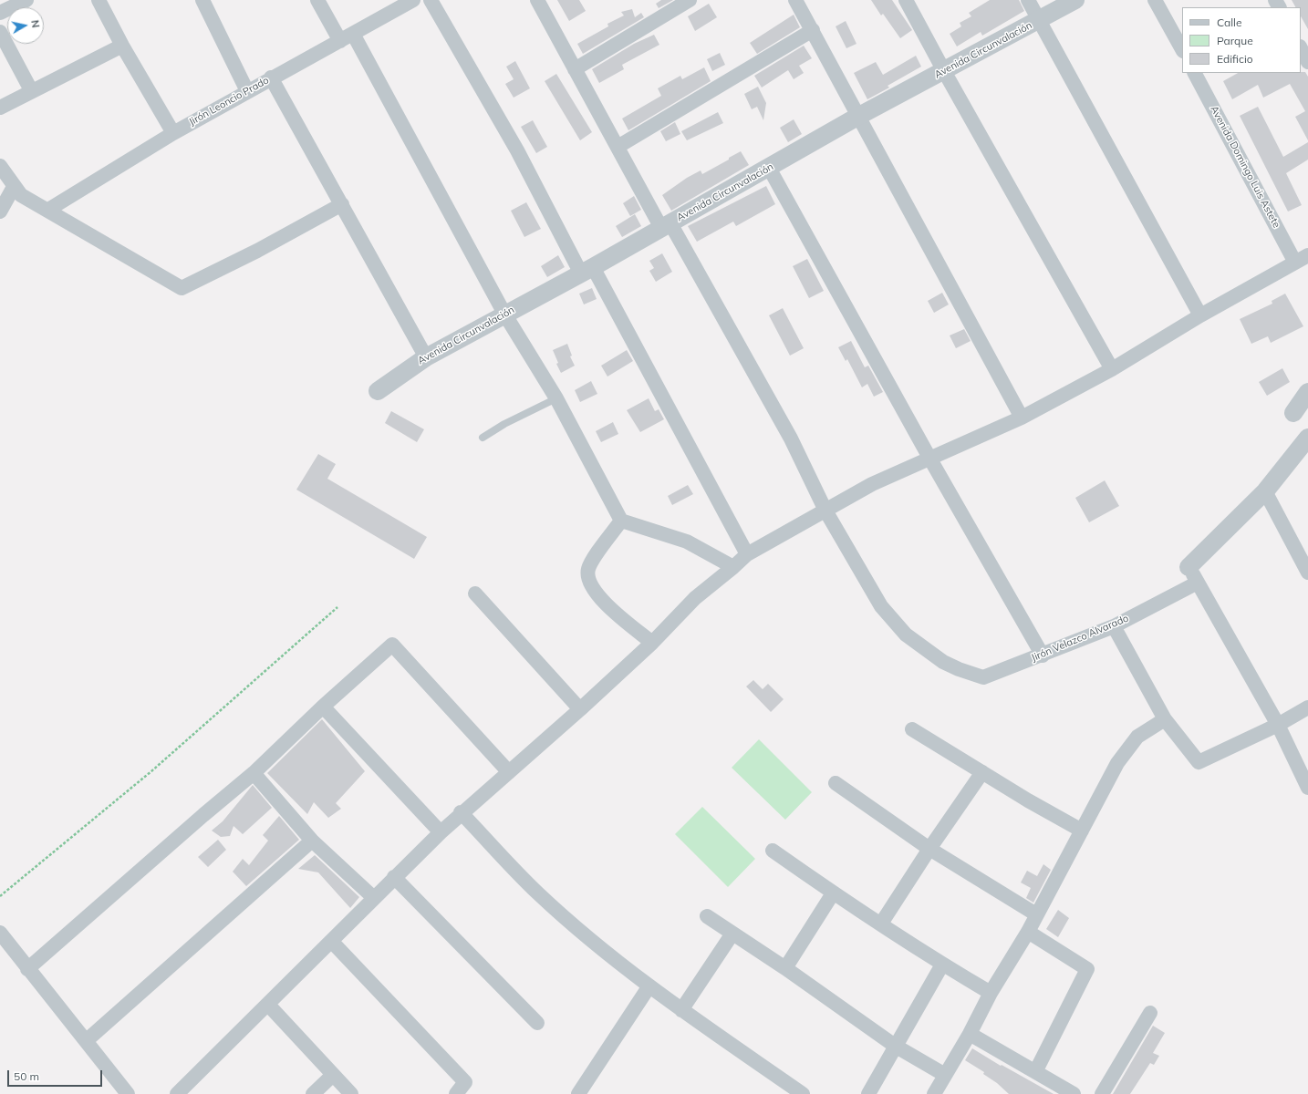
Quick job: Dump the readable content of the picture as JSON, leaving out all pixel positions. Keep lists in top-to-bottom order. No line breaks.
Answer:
{"streets":{"street":["Avenida Circunvalación","Jirón Leoncio Prado","Avenida Domingo Luis Astete","Jirón Velazco Alvarado"]},"crossings":[["Avenida Circunvalación","Jirón Velazco Alvarado"]],"legend":["Calle","Parque","Edificio"],"scale_bar":"50 m","north":"right"}
